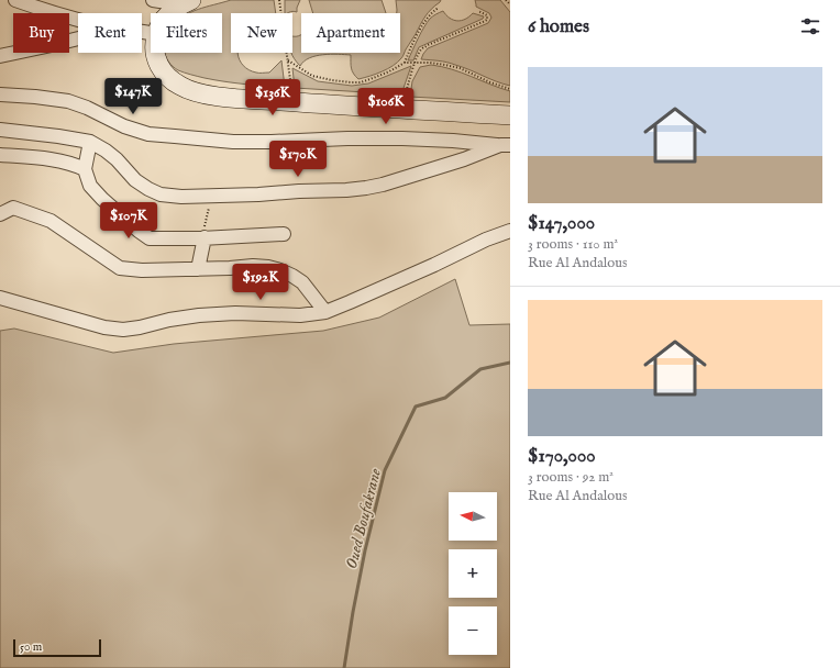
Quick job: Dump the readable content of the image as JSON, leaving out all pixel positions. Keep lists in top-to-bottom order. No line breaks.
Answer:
{"water":["Oued Boufakrane"],"scale_bar":"50 m","north":"left","page":{"heading":"6 homes","chip":["Buy","Rent","Filters","New","Apartment"],"list":[{"name":"$147,000","note":"3 rooms · 110 m² · Rue Al Andalous"},{"name":"$170,000","note":"3 rooms · 92 m² · Rue Al Andalous"}],"price":["$147K","$136K","$106K","$170K","$107K","$192K"],"map_buttons":["+","−"],"scale":"50 m"}}
